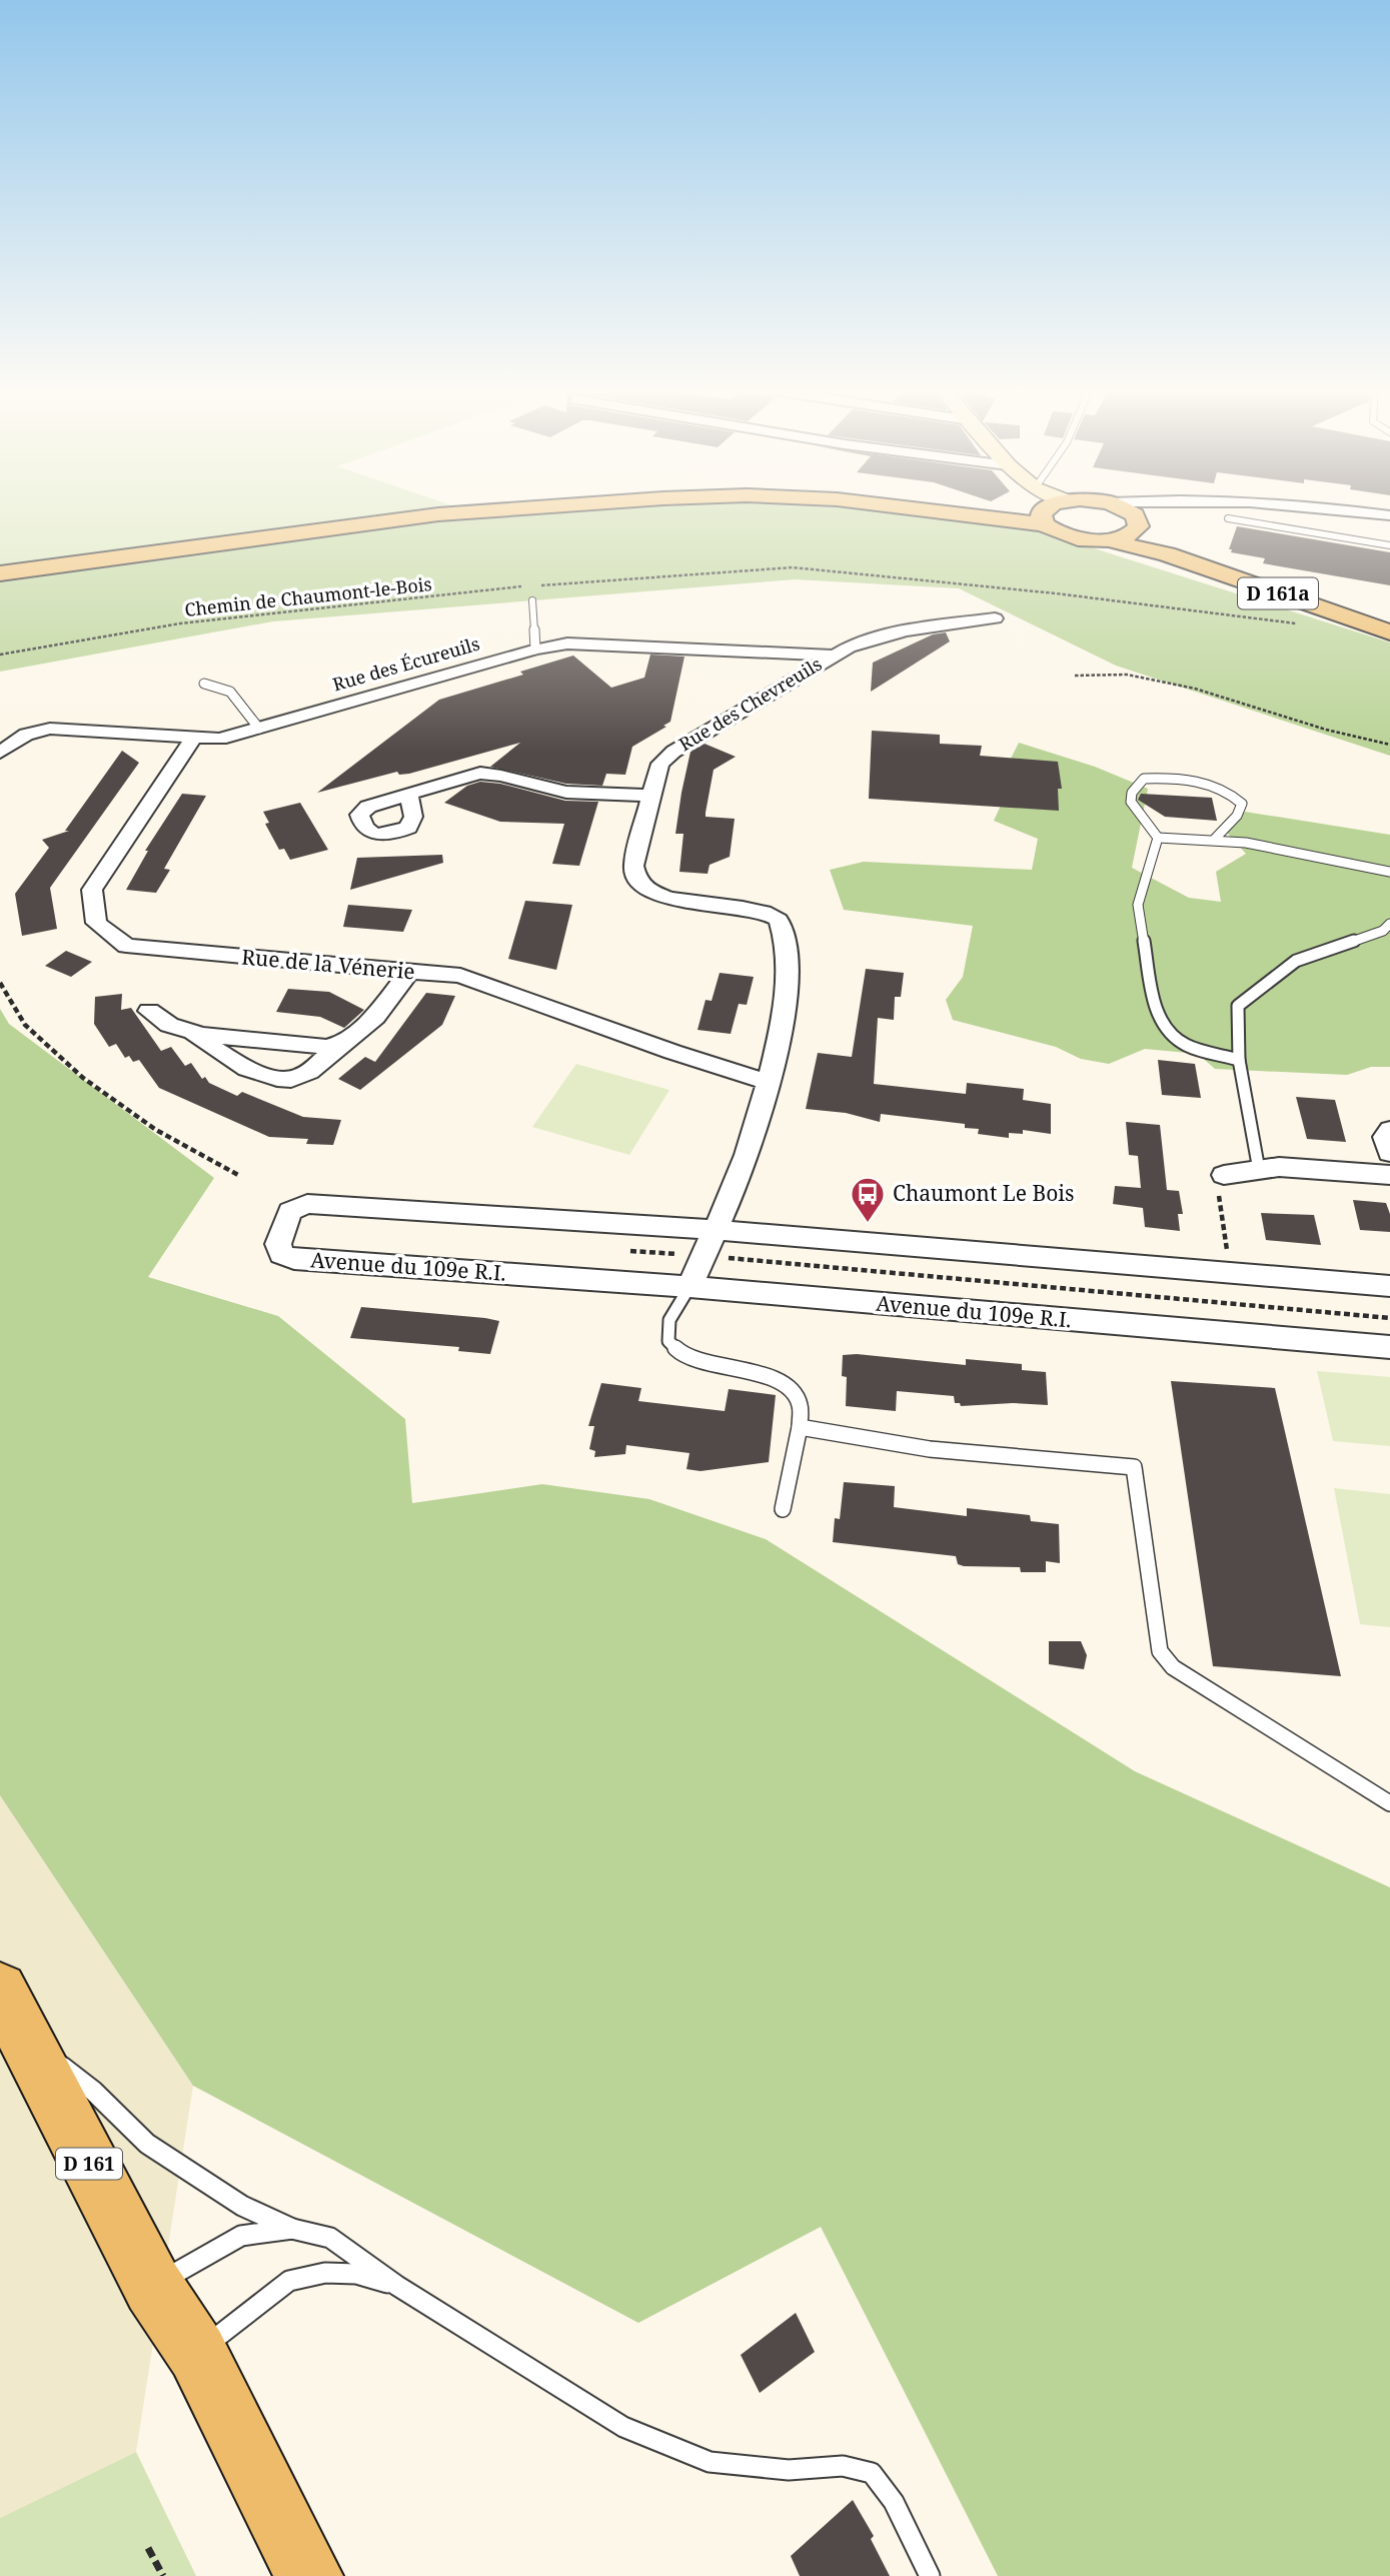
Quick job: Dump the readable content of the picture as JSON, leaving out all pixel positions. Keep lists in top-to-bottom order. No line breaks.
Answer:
{"streets":{"main road":["D 161a","D 161"],"street":["Rue des Écureuils","Rue des Chevreuils","Rue de la Vénerie","Avenue du 109e R.I."],"path":["Chemin de Chaumont-le-Bois"]},"crossings":[["Rue des Écureuils","Rue des Chevreuils"],["Rue des Écureuils","Rue de la Vénerie"],["Rue des Chevreuils","Rue de la Vénerie"],["Rue des Chevreuils","Avenue du 109e R.I."]],"places":{"bus stop":["Chaumont Le Bois"]}}
